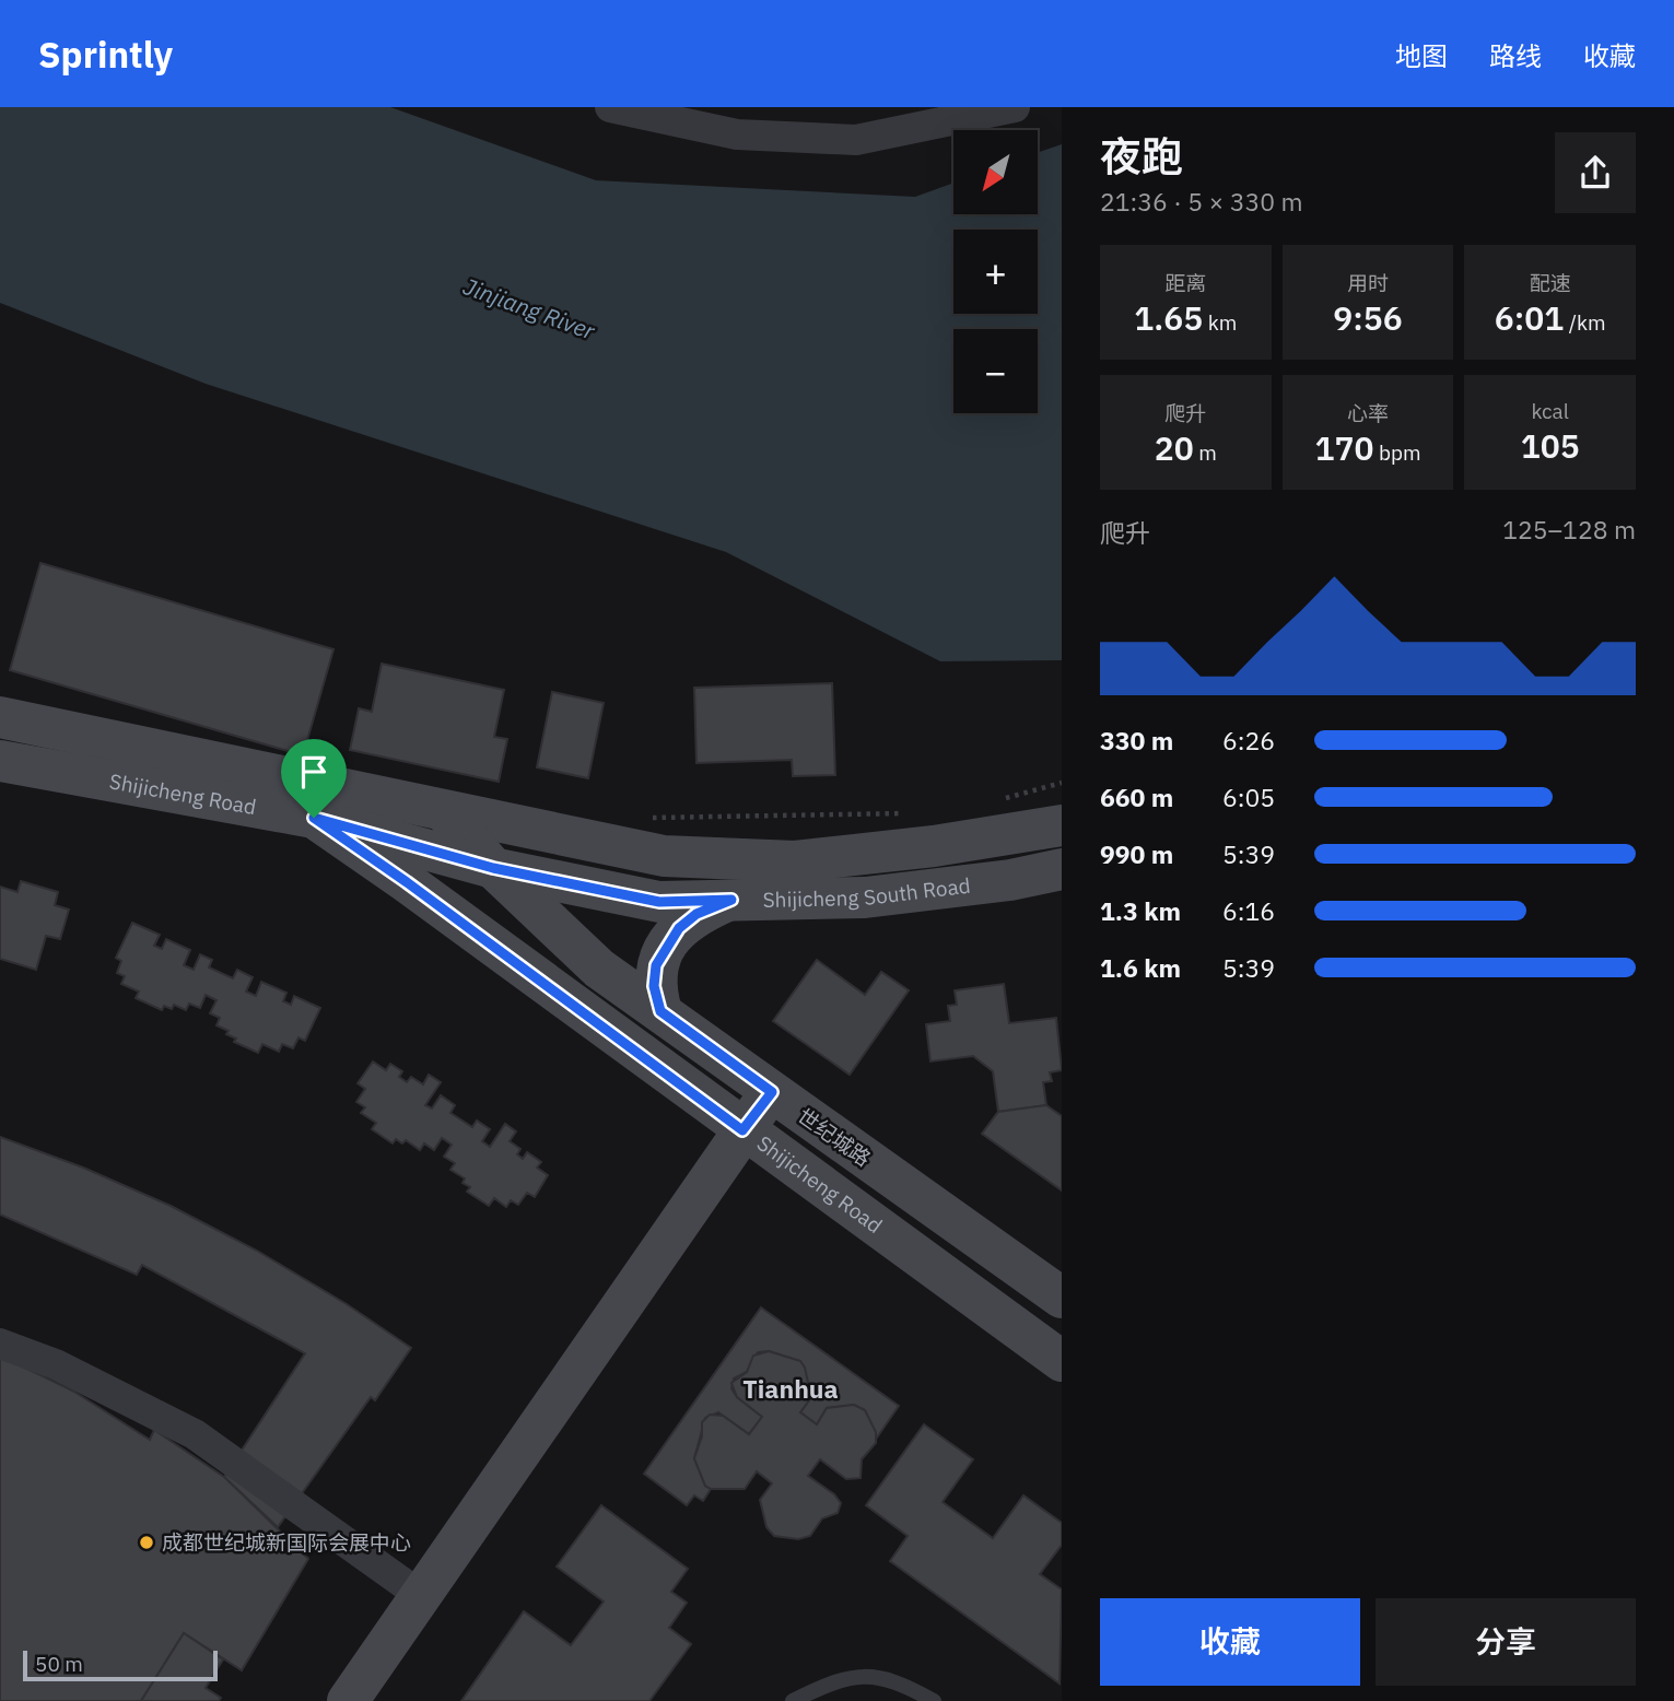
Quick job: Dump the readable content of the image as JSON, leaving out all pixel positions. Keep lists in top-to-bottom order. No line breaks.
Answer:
{"streets":{"main road":["Shijicheng Road","Shijicheng South Road","世纪城路"]},"crossings":[["Shijicheng Road","Shijicheng South Road"],["Shijicheng Road","世纪城路"],["Shijicheng South Road","世纪城路"]],"districts":["Tianhua"],"water":["Jinjiang River"],"places":["成都世纪城新国际会展中心"],"scale_bar":"50 m","north":"bottom left","page":{"header":"Sprintly","nav":["地图","路线","收藏"],"heading":["夜跑","21:36 · 5 × 330 m"],"map_buttons":["+","−"],"stats":[["距离","1.65 km"],["用时","9:56"],["配速","6:01 /km"],["爬升","20 m"],["心率","170 bpm"],["kcal","105"]],"chart":["爬升","125–128 m"],"list":[{"name":"330 m","note":"6:26"},{"name":"660 m","note":"6:05"},{"name":"990 m","note":"5:39"},{"name":"1.3 km","note":"6:16"},{"name":"1.6 km","note":"5:39"}],"buttons":["收藏","分享"],"scale":"50 m"}}
